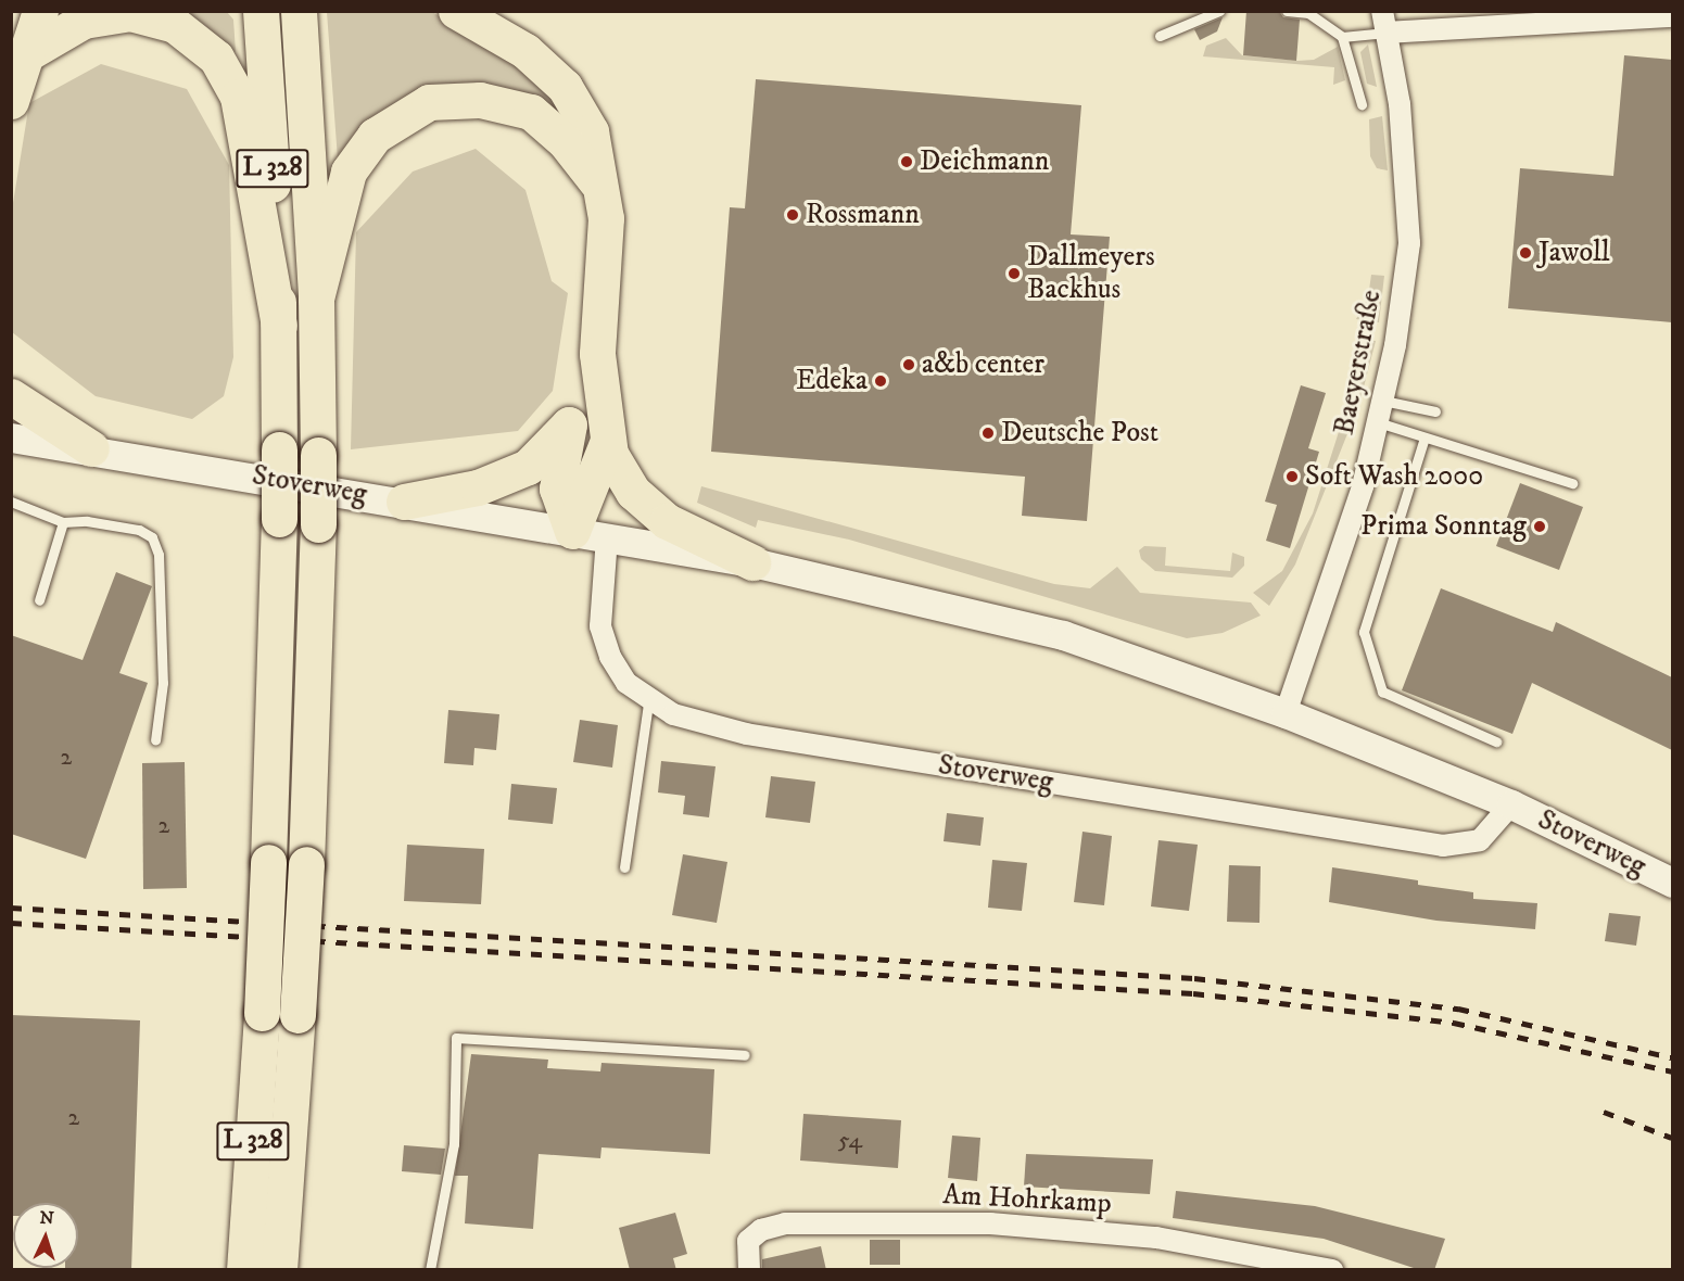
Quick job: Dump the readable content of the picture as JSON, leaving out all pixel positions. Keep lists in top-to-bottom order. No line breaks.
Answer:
{"streets":{"highway":["L 328"],"street":["Baeyerstraße","Stoverweg","Am Hohrkamp"]},"crossings":[["Baeyerstraße","Stoverweg"]],"places":["Deichmann","Rossmann","Jawoll","Dallmeyers Backhus","a&b center","Edeka","Deutsche Post","Soft Wash 2000","Prima Sonntag"],"house_numbers":["2","2","2","54"],"north":"top"}
